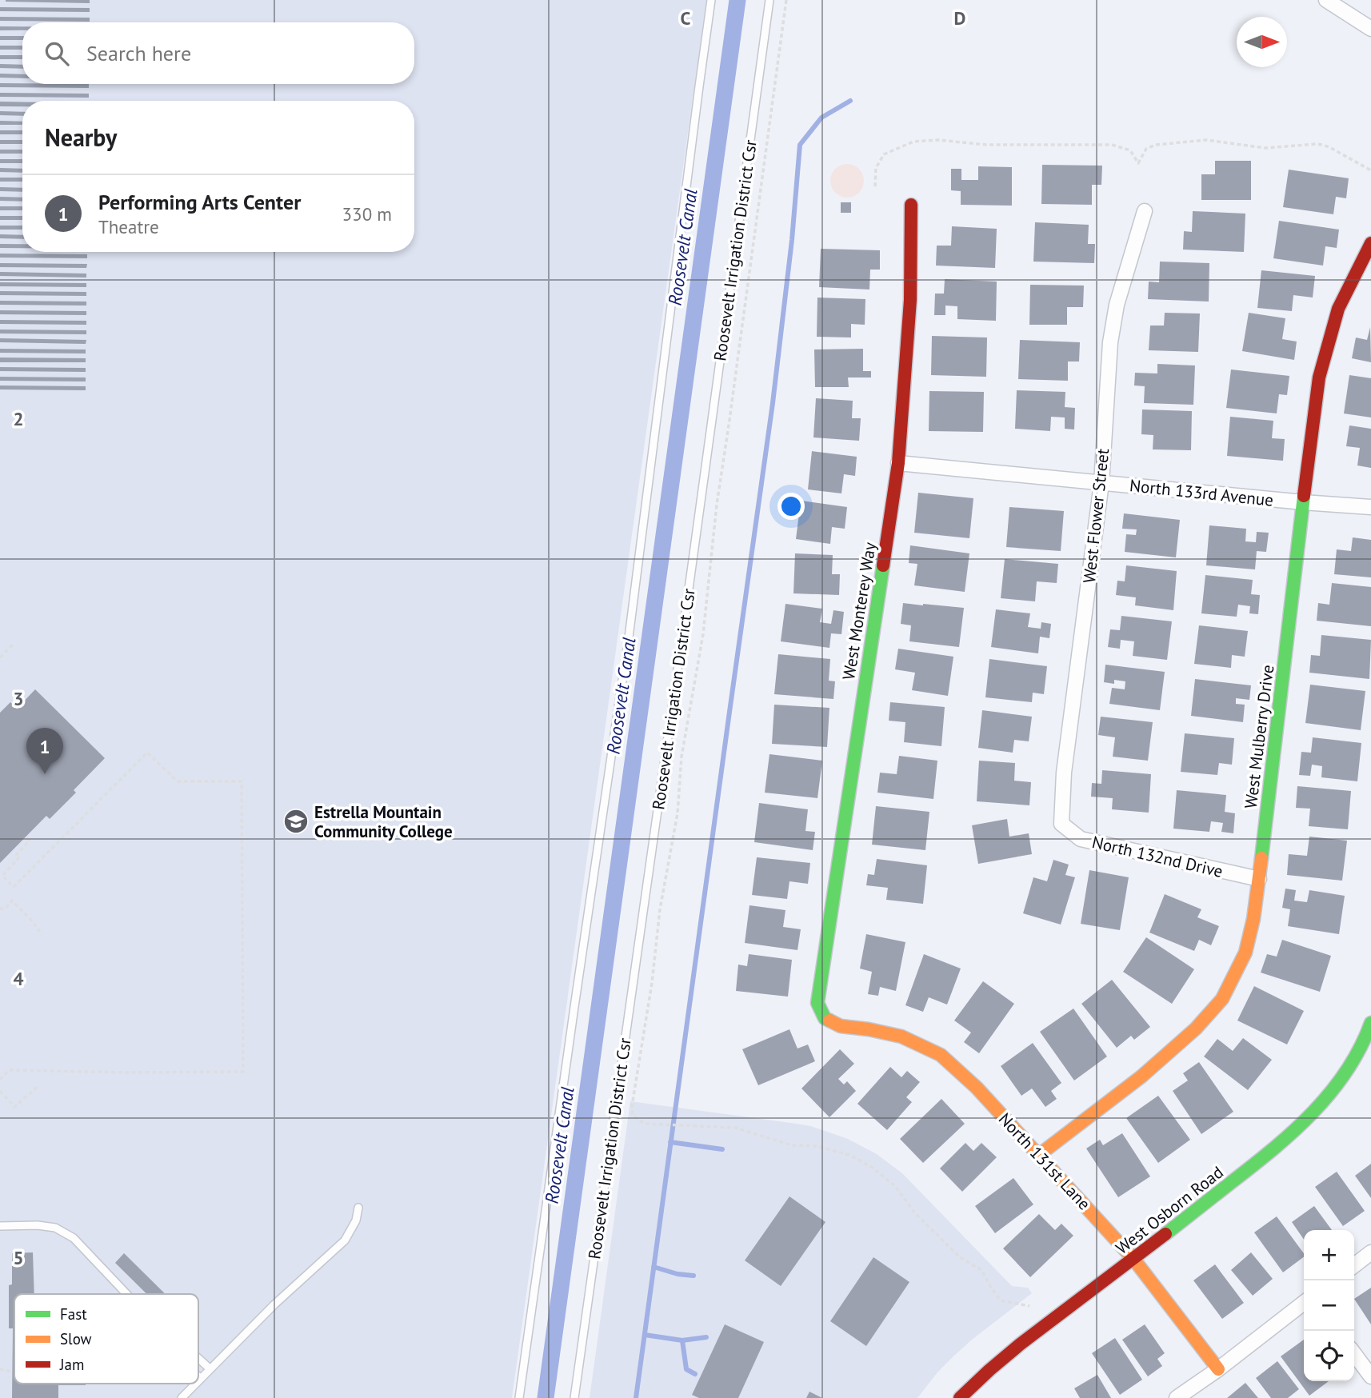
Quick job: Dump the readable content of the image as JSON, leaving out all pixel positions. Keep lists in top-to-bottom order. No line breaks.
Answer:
{"streets":{"street":["North 133rd Avenue","West Flower Street","West Monterey Way","West Mulberry Drive","North 132nd Drive","North 131st Lane","West Osborn Road"],"lane":["Roosevelt Irrigation District Csr"]},"crossings":[["North 133rd Avenue","West Flower Street"],["North 133rd Avenue","West Monterey Way"],["North 133rd Avenue","West Mulberry Drive"],["West Flower Street","North 132nd Drive"],["West Monterey Way","North 131st Lane"],["West Mulberry Drive","North 132nd Drive"],["West Mulberry Drive","North 131st Lane"],["North 131st Lane","West Osborn Road"]],"water":["Roosevelt Canal"],"places":{"school or university":["Estrella Mountain Community College"]},"legend":["Fast","Slow","Jam"],"north":"right","page":{"search":"Search here","heading":"Nearby","list":[{"mark":"1","name":"Performing Arts Center","note":"Theatre","value":"330 m"}],"pins":"1","map_buttons":["+","−"]},"grid":{"columns":["C","D"],"rows":["2","3","4","5"]}}
